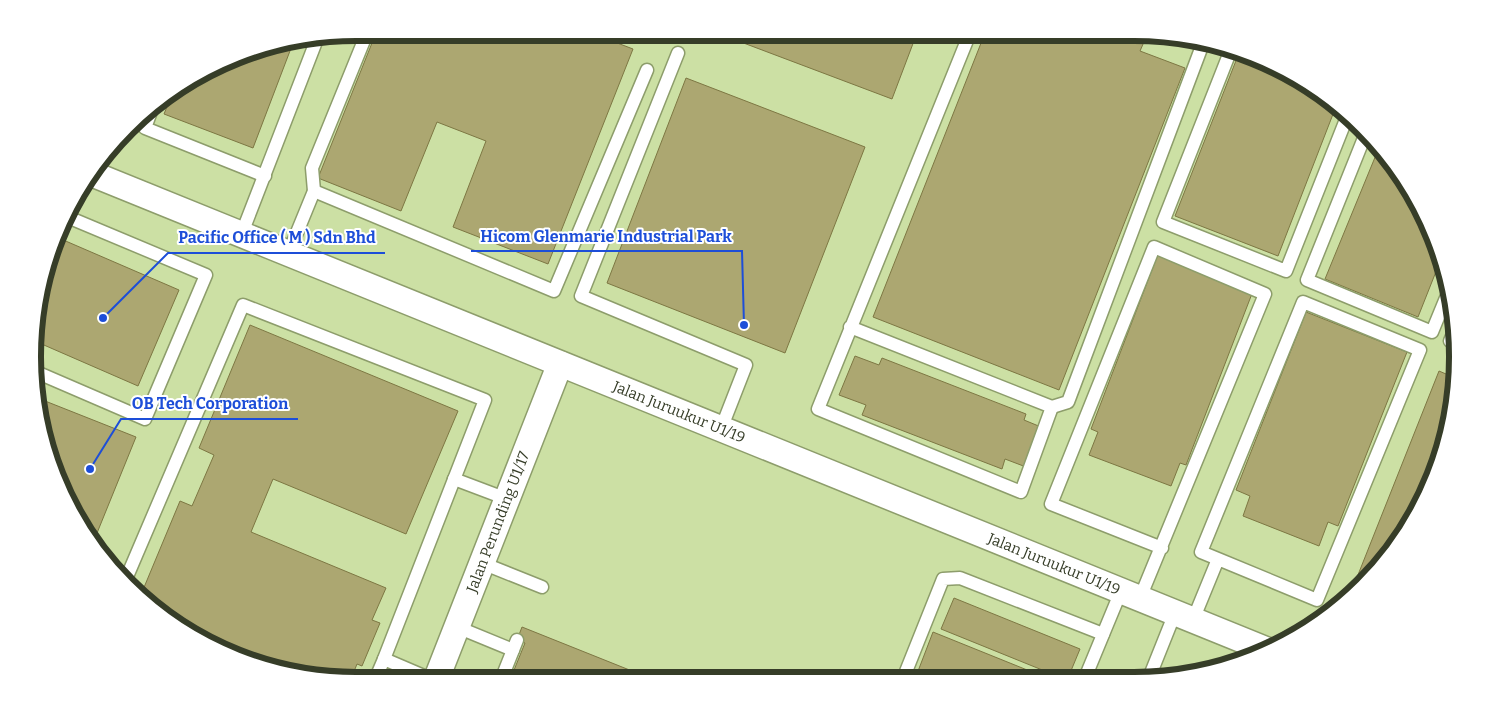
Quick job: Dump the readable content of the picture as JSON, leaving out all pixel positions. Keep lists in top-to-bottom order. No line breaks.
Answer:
{"streets":{"street":["Jalan Juruukur U1/19","Jalan Perunding U1/17"]},"crossings":[["Jalan Juruukur U1/19","Jalan Perunding U1/17"]],"places":["Pacific Office ( M ) Sdn Bhd","Hicom Glenmarie Industrial Park","OB Tech Corporation"]}
